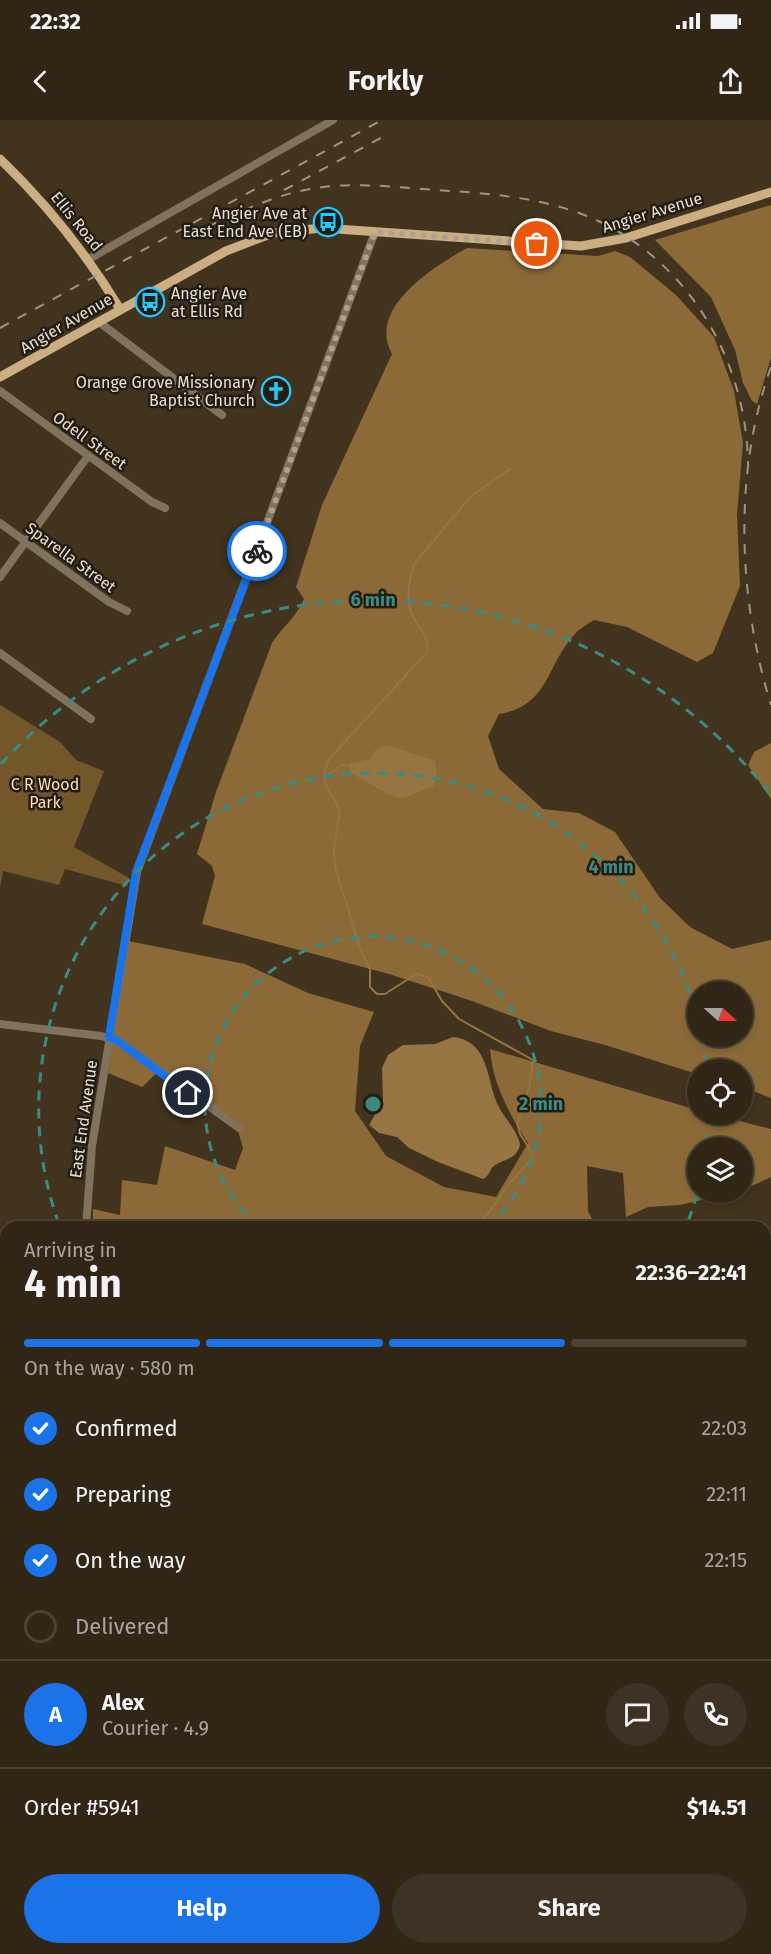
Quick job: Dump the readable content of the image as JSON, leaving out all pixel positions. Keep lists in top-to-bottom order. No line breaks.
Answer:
{"streets":{"main road":["Angier Avenue","Ellis Road"],"street":["Odell Street","Sparella Street","East End Avenue"]},"crossings":[["Angier Avenue","Ellis Road"],["Angier Avenue","East End Avenue"]],"parks":["C R Wood Park"],"places":{"bus stop":["Angier Ave at East End Ave (EB)","Angier Ave at Ellis Rd"],"church":["Orange Grove Missionary Baptist Church"]},"north":"right","page":{"status":"22:32","header":"Forkly","heading":["4 min","Arriving in","22:36–22:41"],"panel":["Alex","Courier · 4.9","Order #5941","$14.51"],"bar":"On the way · 580 m","list":[["Confirmed","22:03"],["Preparing","22:11"],["On the way","22:15"],"Delivered"],"round":"A","buttons":["Help","Share"]},"rings":["6 min","4 min","2 min"]}
